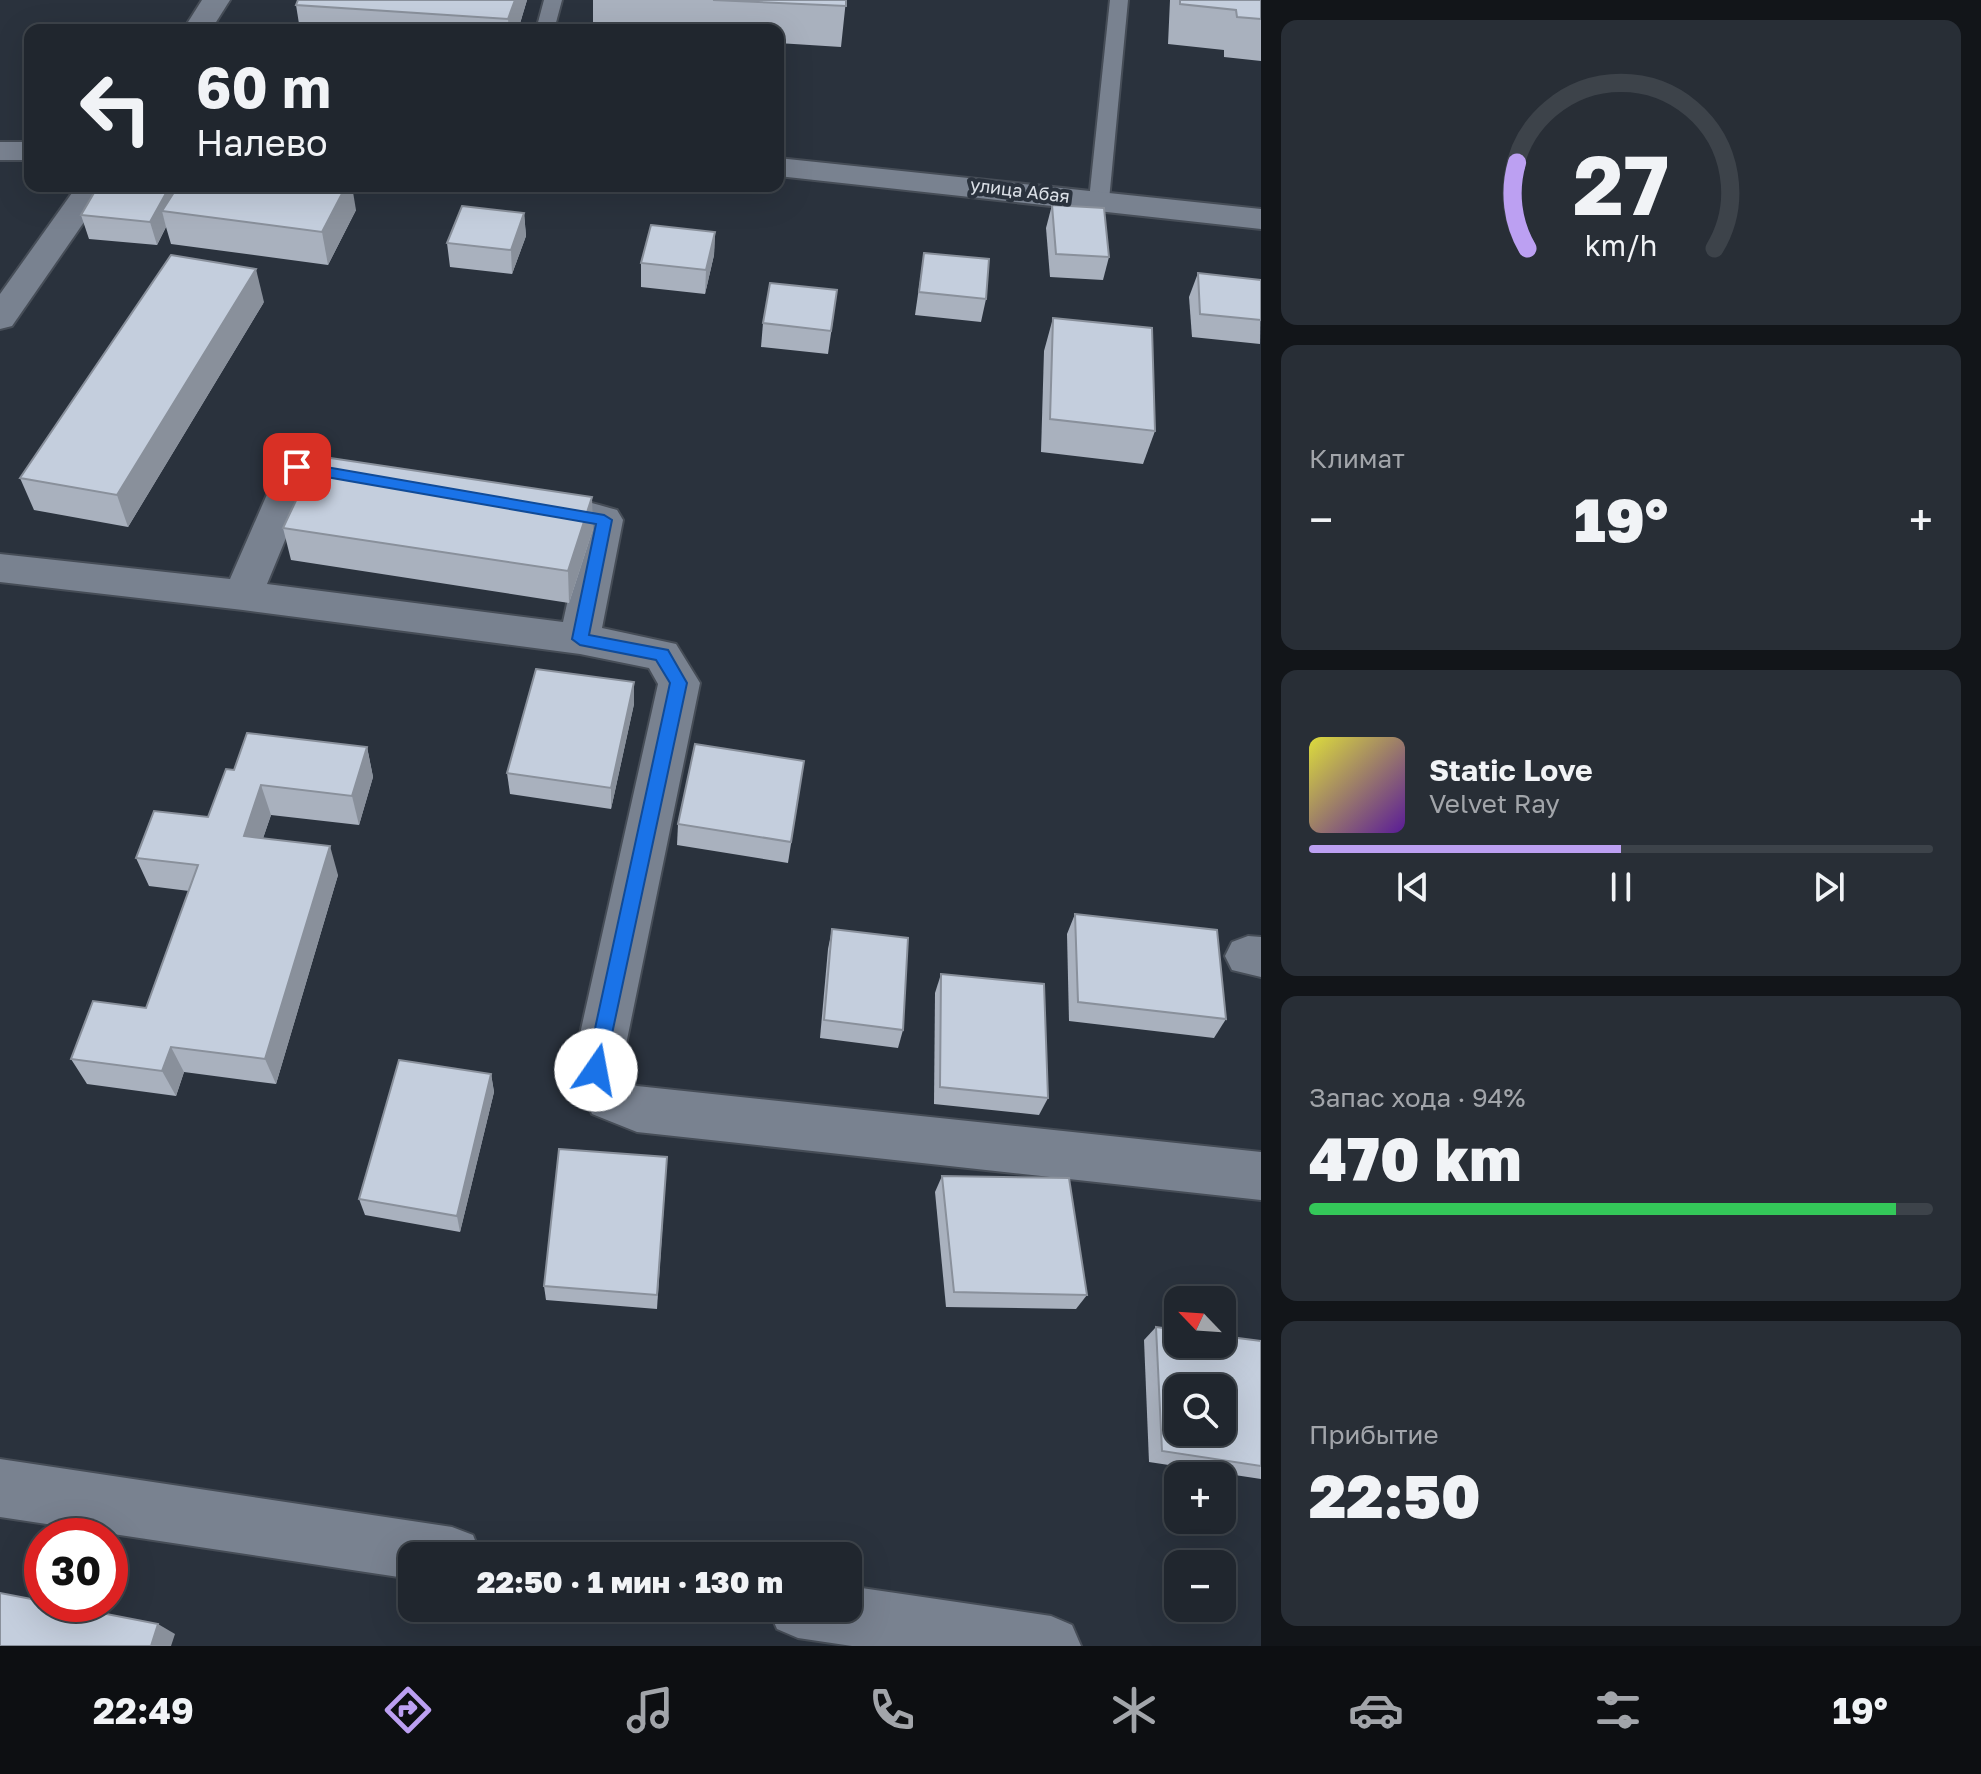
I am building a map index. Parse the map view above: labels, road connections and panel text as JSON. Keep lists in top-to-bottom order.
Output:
{
  "streets": {
    "street": ["улица Абая"]
  },
  "north": "top left",
  "page": {
    "turn": ["60 m", "Налево"],
    "tile": [
      "Климат",
      ["Запас хода · 94%", "470 km"],
      ["Прибытие", "22:50"]
    ],
    "heat": ["−", "19°", "+"],
    "song": ["Static Love", "Velvet Ray"],
    "map_buttons": ["+", "−"],
    "limit": "30",
    "trip": "22:50 · 1 мин · 130 m",
    "tabs": ["22:49", "19°"],
    "gauge": ["27", "km/h"]
  }
}
